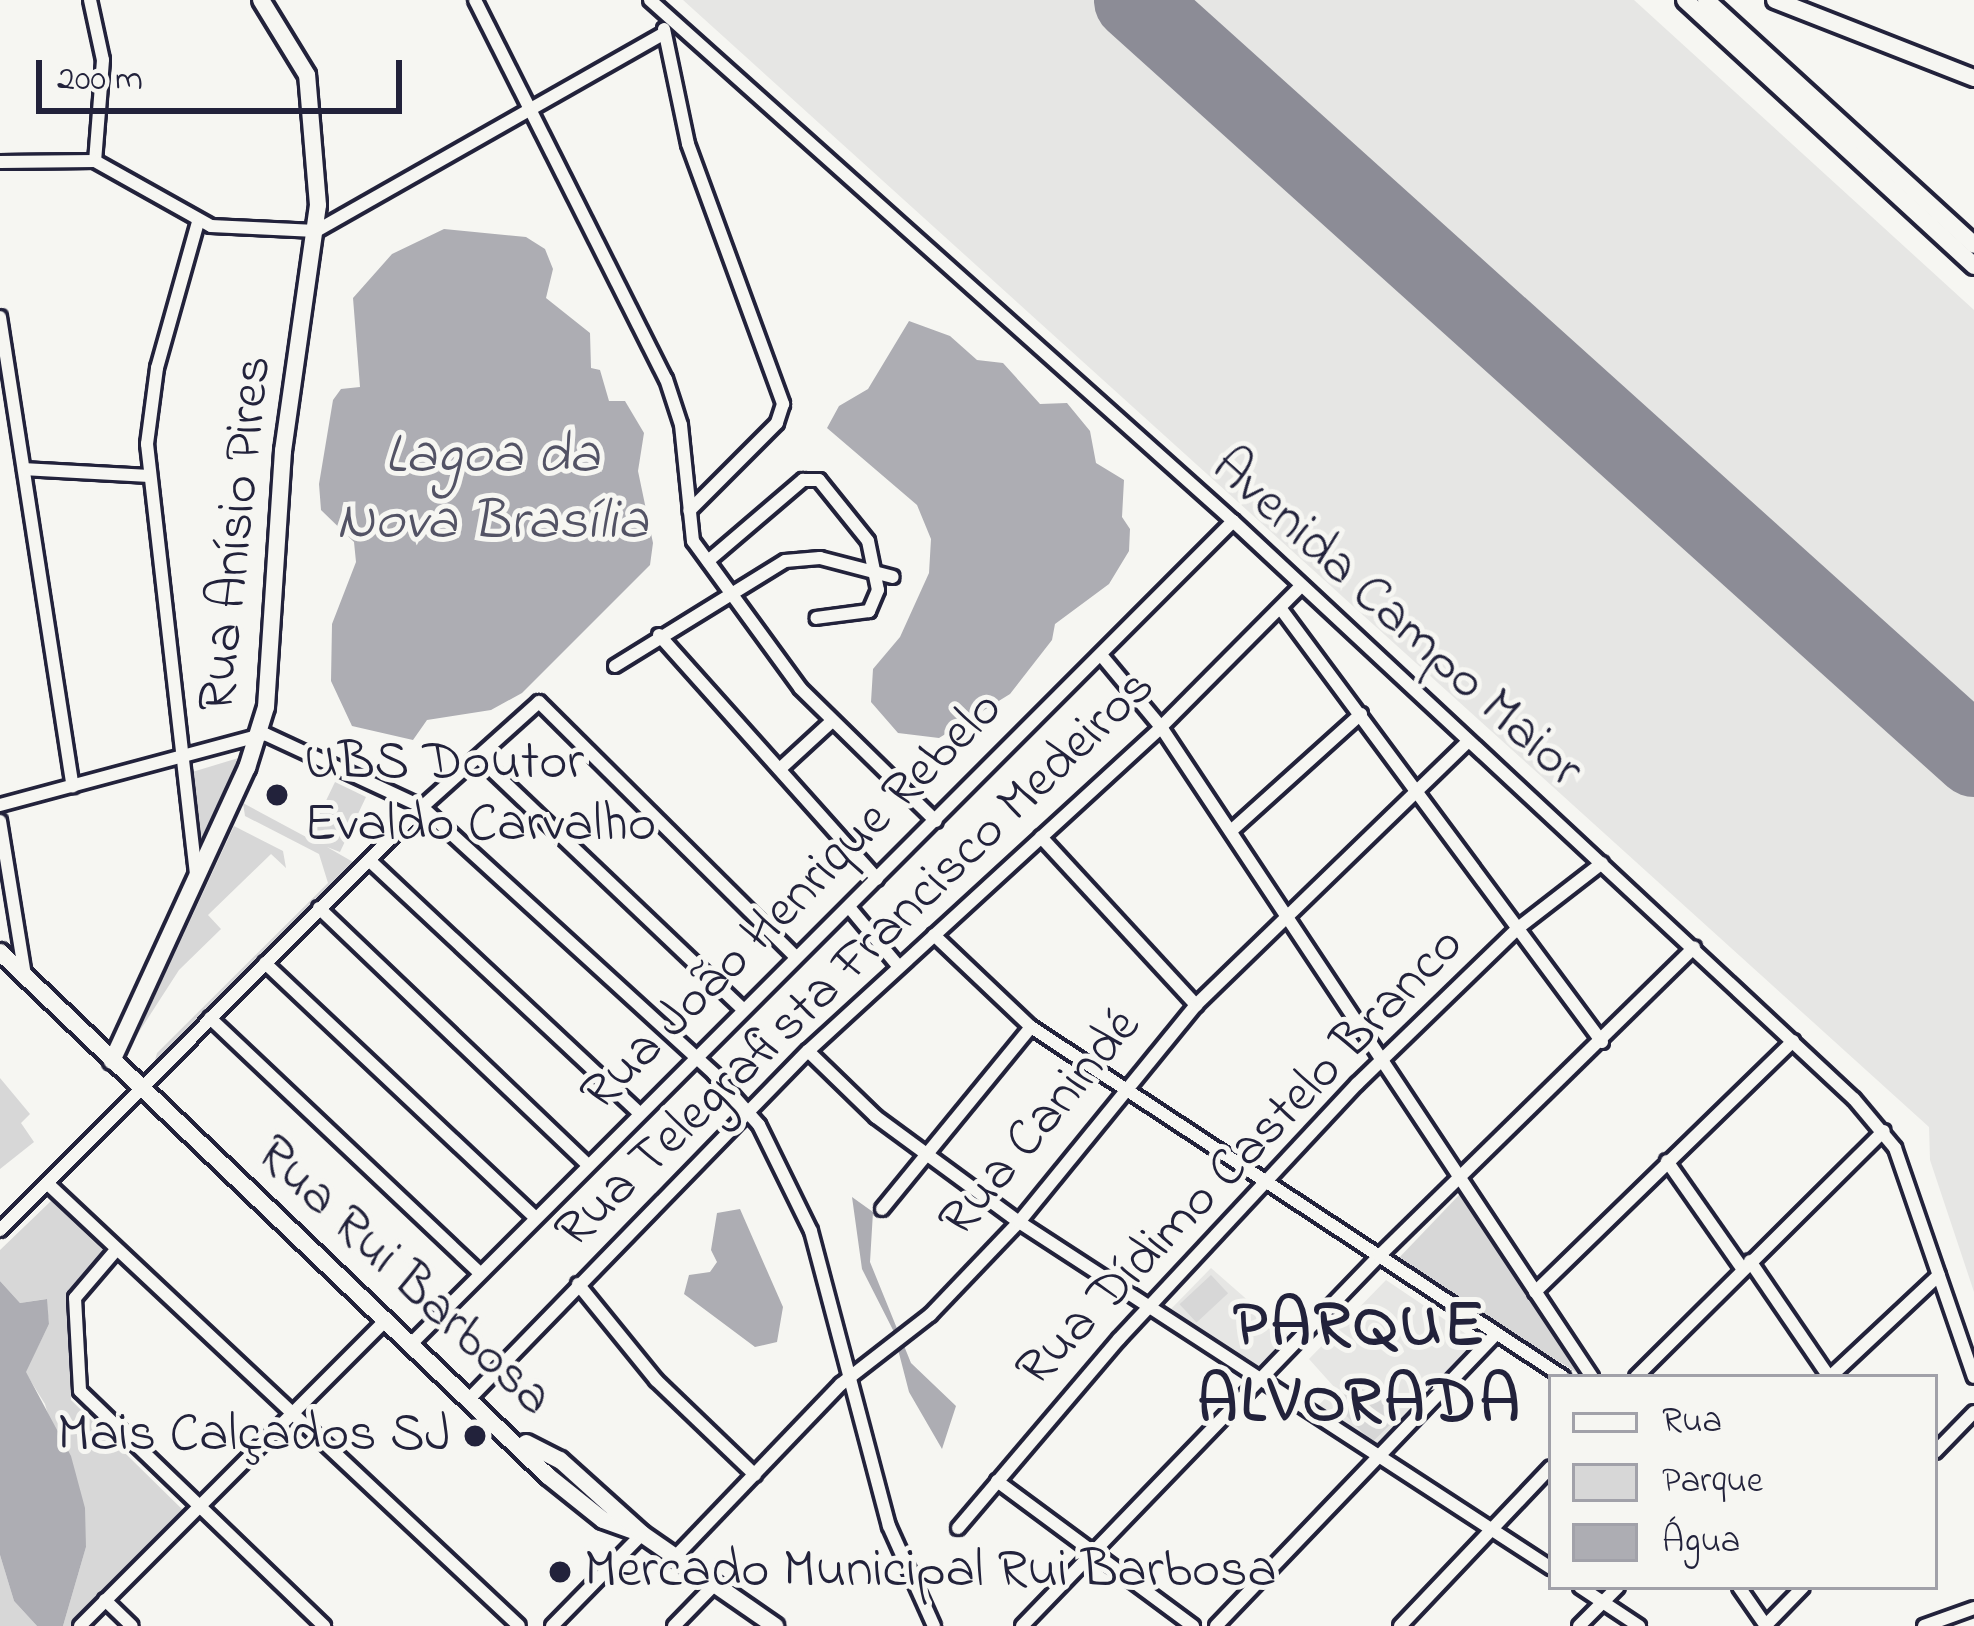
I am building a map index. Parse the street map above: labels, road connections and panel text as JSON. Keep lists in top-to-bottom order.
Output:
{
  "streets": {
    "street": [
      "Rua Anísio Pires",
      "Avenida Campo Maior",
      "Rua João Henrique Rebelo",
      "Rua Telegrafista Francisco Medeiros",
      "Rua Canindé",
      "Rua Dídimo Castelo Branco",
      "Rua Rui Barbosa"
    ]
  },
  "crossings": [
    ["Rua Anísio Pires", "Rua Rui Barbosa"],
    ["Avenida Campo Maior", "Rua João Henrique Rebelo"],
    ["Avenida Campo Maior", "Rua Telegrafista Francisco Medeiros"],
    ["Avenida Campo Maior", "Rua Canindé"],
    ["Avenida Campo Maior", "Rua Dídimo Castelo Branco"],
    ["Rua João Henrique Rebelo", "Rua Rui Barbosa"],
    ["Rua Telegrafista Francisco Medeiros", "Rua Rui Barbosa"],
    ["Rua Canindé", "Rua Rui Barbosa"]
  ],
  "districts": ["PARQUE ALVORADA"],
  "water": ["Lagoa da Nova Brasília"],
  "places": ["UBS Doutor Evaldo Carvalho", "Mais Calçados SJ", "Mercado Municipal Rui Barbosa"],
  "legend": ["Rua", "Parque", "Água"],
  "scale_bar": "200 m"
}
